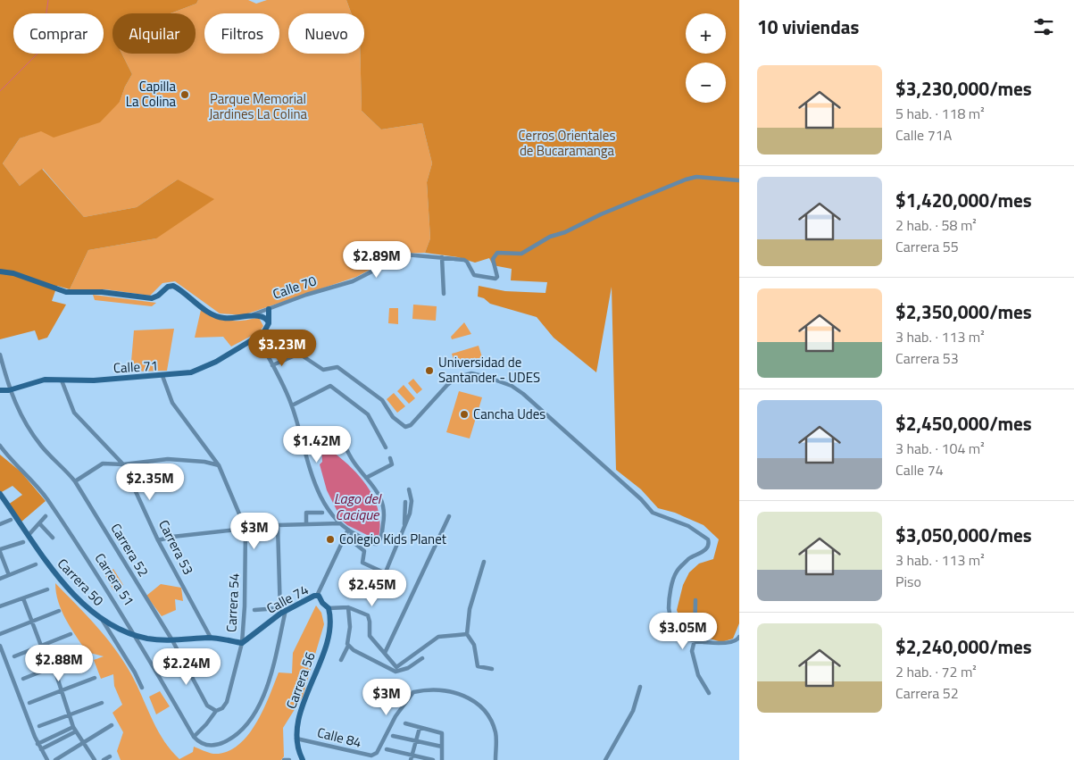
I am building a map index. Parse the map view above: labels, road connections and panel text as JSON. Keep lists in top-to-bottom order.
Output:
{
  "streets": {
    "street": [
      "Calle 70",
      "Calle 71",
      "Carrera 53",
      "Carrera 52",
      "Carrera 51",
      "Carrera 50",
      "Calle 74",
      "Carrera 54",
      "Carrera 56",
      "Calle 84"
    ]
  },
  "crossings": [
    ["Calle 71", "Carrera 53"],
    ["Calle 71", "Carrera 52"],
    ["Calle 71", "Carrera 54"],
    ["Carrera 52", "Carrera 54"],
    ["Carrera 51", "Carrera 54"],
    ["Calle 74", "Carrera 54"],
    ["Calle 74", "Carrera 56"],
    ["Carrera 56", "Calle 84"]
  ],
  "water": ["Lago del Cacique"],
  "parks": ["Parque Memorial Jardines La Colina", "Cerros Orientales de Bucaramanga"],
  "places": [
    "Capilla La Colina",
    "Universidad de Santander - UDES",
    "Cancha Udes",
    "Colegio Kids Planet"
  ],
  "page": {
    "heading": "10 viviendas",
    "map_buttons": ["+", "−"],
    "chip": [
      "Comprar",
      "Alquilar",
      "Filtros",
      "Nuevo"
    ],
    "list": [
      {
        "name": "$3,230,000/mes",
        "note": "5 hab. · 118 m² · Calle 71A"
      },
      {
        "name": "$1,420,000/mes",
        "note": "2 hab. · 58 m² · Carrera 55"
      },
      {
        "name": "$2,350,000/mes",
        "note": "3 hab. · 113 m² · Carrera 53"
      },
      {
        "name": "$2,450,000/mes",
        "note": "3 hab. · 104 m² · Calle 74"
      },
      {
        "name": "$3,050,000/mes",
        "note": "3 hab. · 113 m² · Piso"
      },
      {
        "name": "$2,240,000/mes",
        "note": "2 hab. · 72 m² · Carrera 52"
      }
    ],
    "price": [
      "$2.89M",
      "$3.23M",
      "$1.42M",
      "$2.35M",
      "$3M",
      "$2.45M",
      "$3.05M",
      "$2.88M",
      "$2.24M",
      "$3M"
    ]
  }
}
